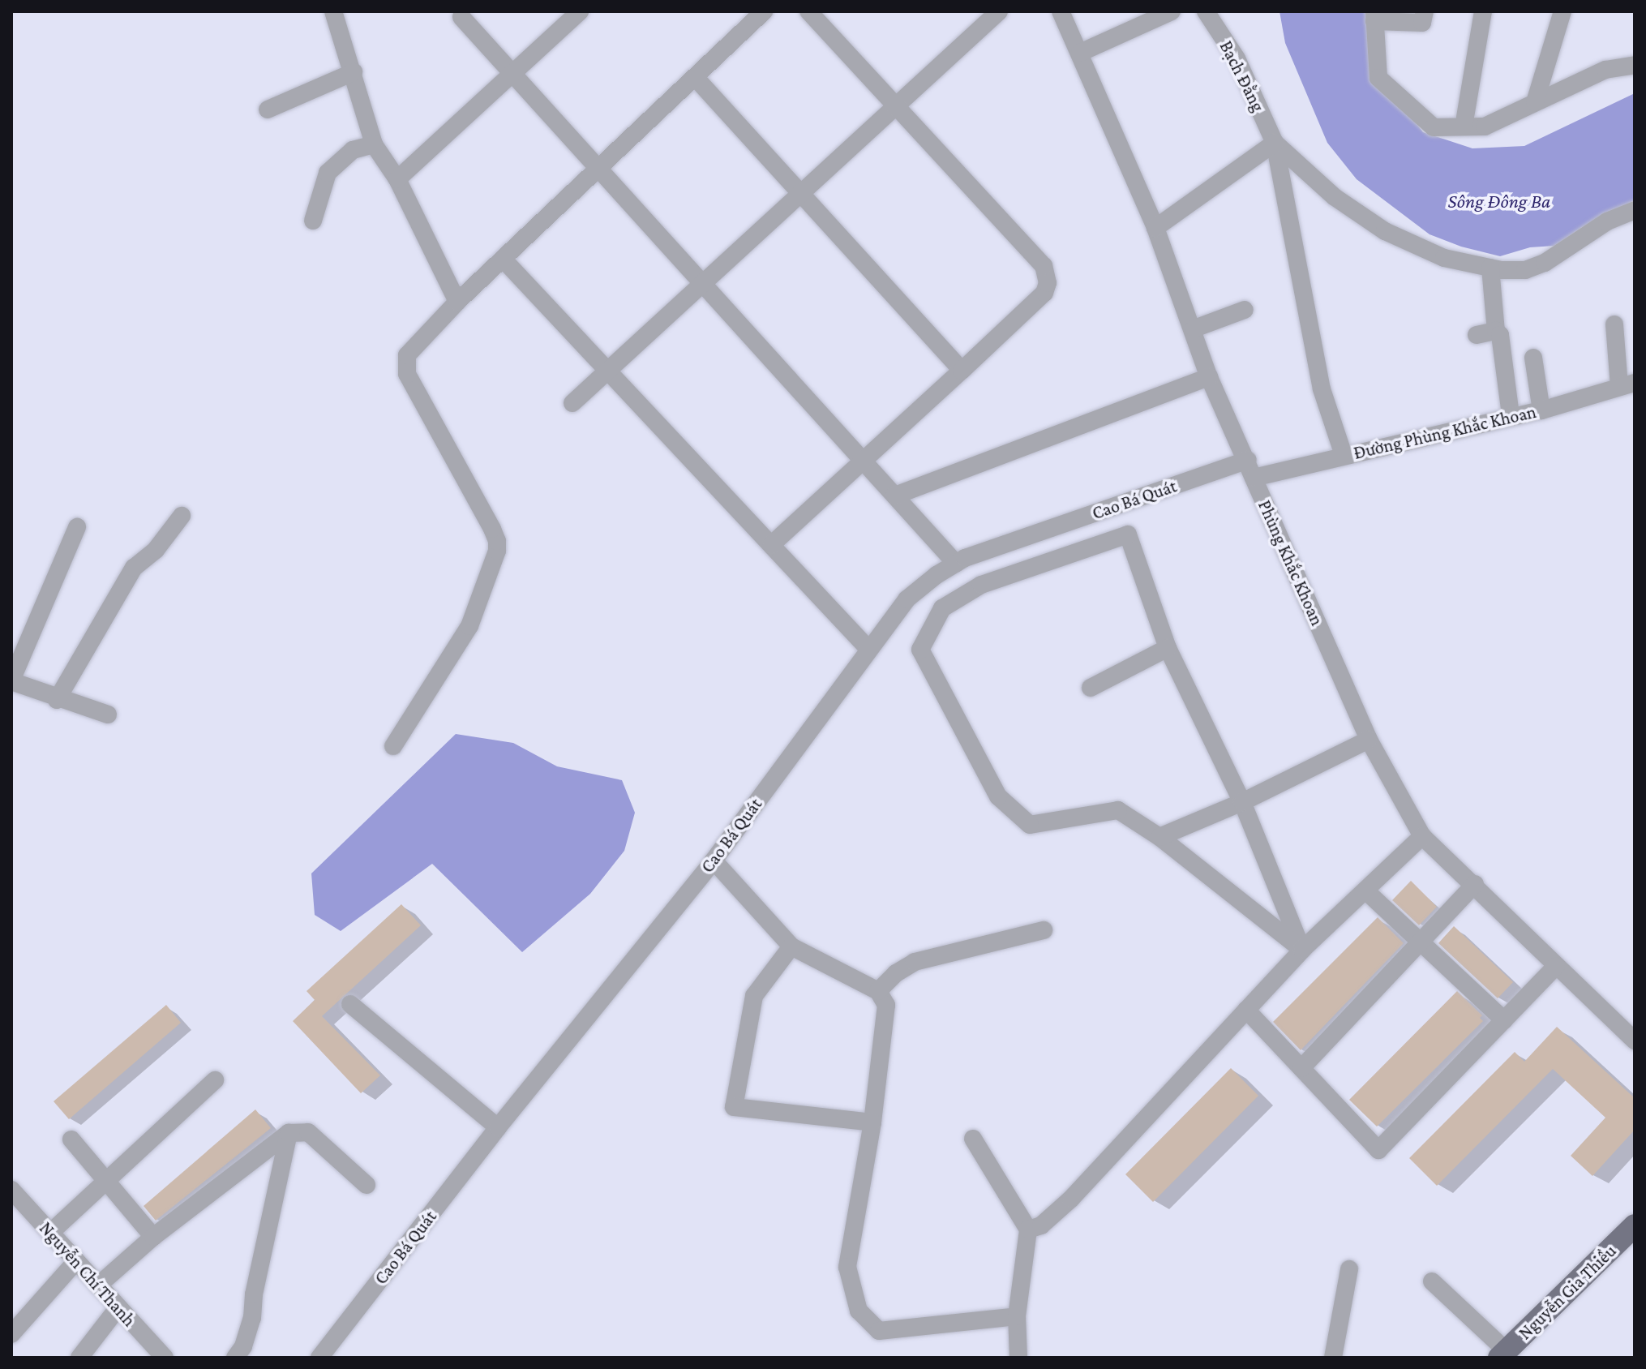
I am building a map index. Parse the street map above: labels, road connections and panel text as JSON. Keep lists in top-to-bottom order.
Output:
{
  "streets": {
    "main road": ["Nguyễn Gia Thiều"],
    "street": [
      "Bạch Đằng",
      "Đường Phùng Khắc Khoan",
      "Cao Bá Quát",
      "Phùng Khắc Khoan",
      "Nguyễn Chí Thanh"
    ]
  },
  "crossings": [
    ["Đường Phùng Khắc Khoan", "Phùng Khắc Khoan"],
    ["Cao Bá Quát", "Phùng Khắc Khoan"]
  ],
  "water": ["Sông Đông Ba"]
}
